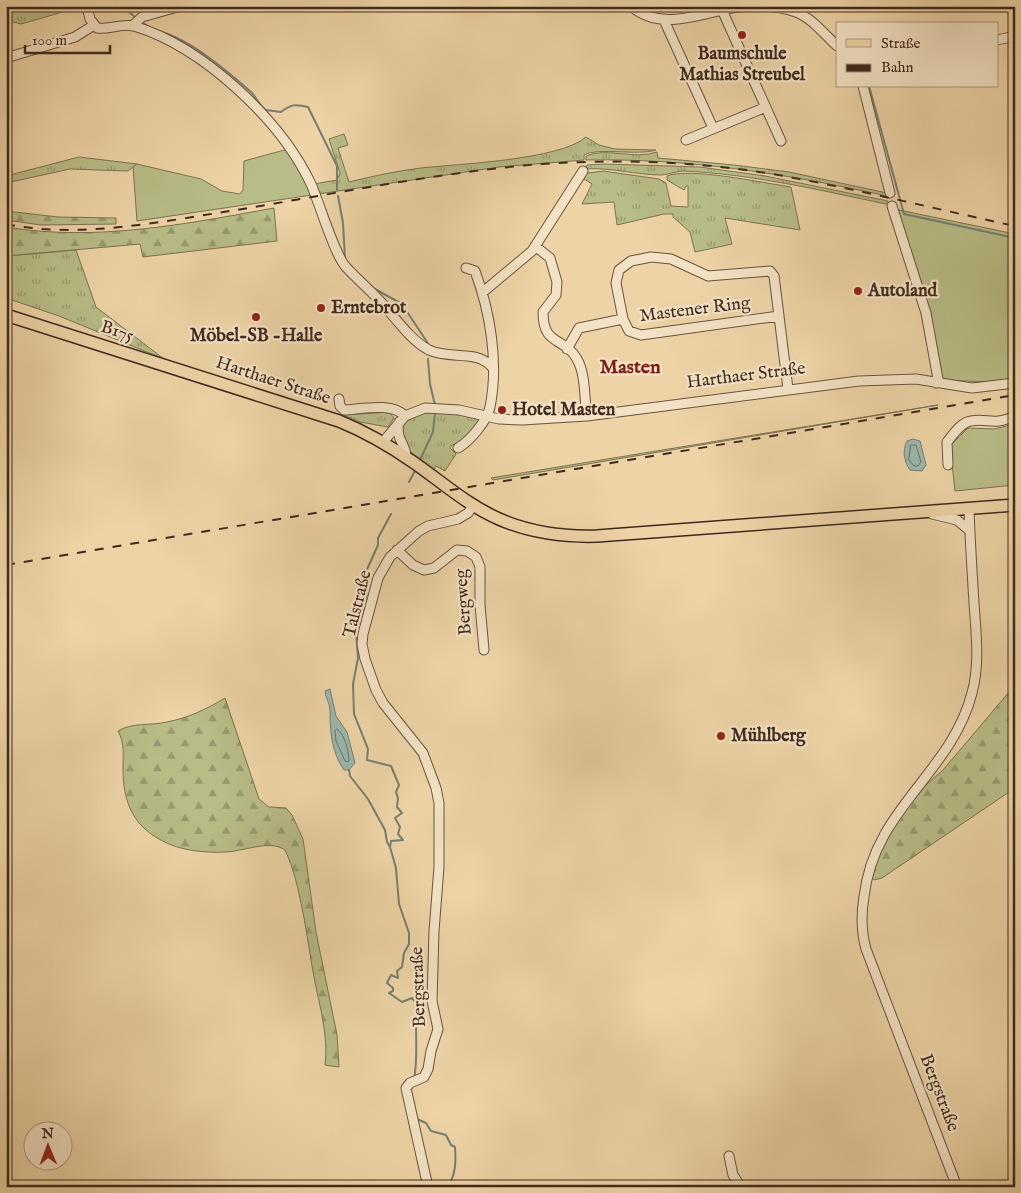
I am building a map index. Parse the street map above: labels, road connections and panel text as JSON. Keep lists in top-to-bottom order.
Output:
{
  "streets": {
    "main road": ["B175", "Harthaer Straße"],
    "street": [
      "Mastener Ring",
      "Bergweg",
      "Talstraße",
      "Bergstraße"
    ]
  },
  "crossings": [
    ["Mastener Ring", "Harthaer Straße"],
    ["B175", "Harthaer Straße"],
    ["Harthaer Straße", "Talstraße"],
    ["Harthaer Straße", "Bergstraße"],
    ["Bergweg", "Talstraße"],
    ["Talstraße", "Bergstraße"]
  ],
  "districts": ["Masten"],
  "places": [
    "Baumschule Mathias Streubel",
    "Autoland",
    "Erntebrot",
    "Möbel-SB -Halle",
    "Hotel Masten",
    "Mühlberg"
  ],
  "legend": ["Straße", "Bahn"],
  "scale_bar": "100 m",
  "north": "top"
}
